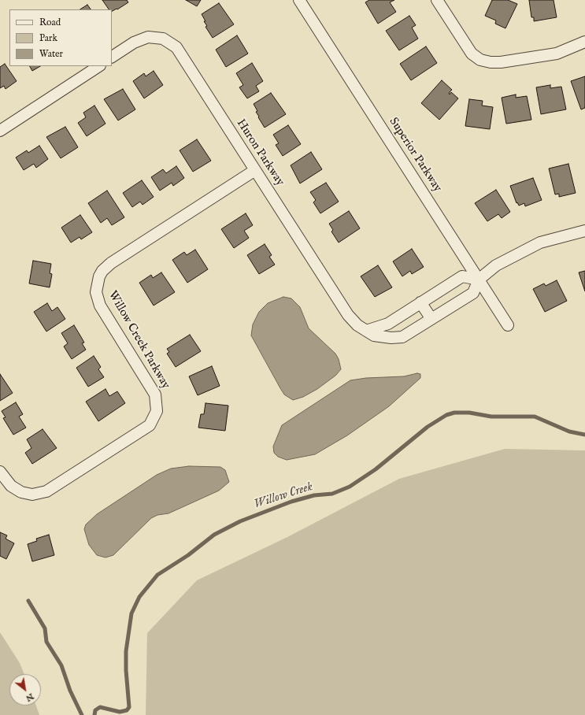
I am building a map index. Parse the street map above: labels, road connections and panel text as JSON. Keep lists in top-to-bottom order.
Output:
{
  "streets": {
    "street": ["Huron Parkway", "Superior Parkway", "Willow Creek Parkway"]
  },
  "crossings": [
    ["Huron Parkway", "Superior Parkway"],
    ["Huron Parkway", "Willow Creek Parkway"]
  ],
  "water": ["Willow Creek"],
  "legend": ["Road", "Park", "Water"],
  "north": "bottom right"
}
